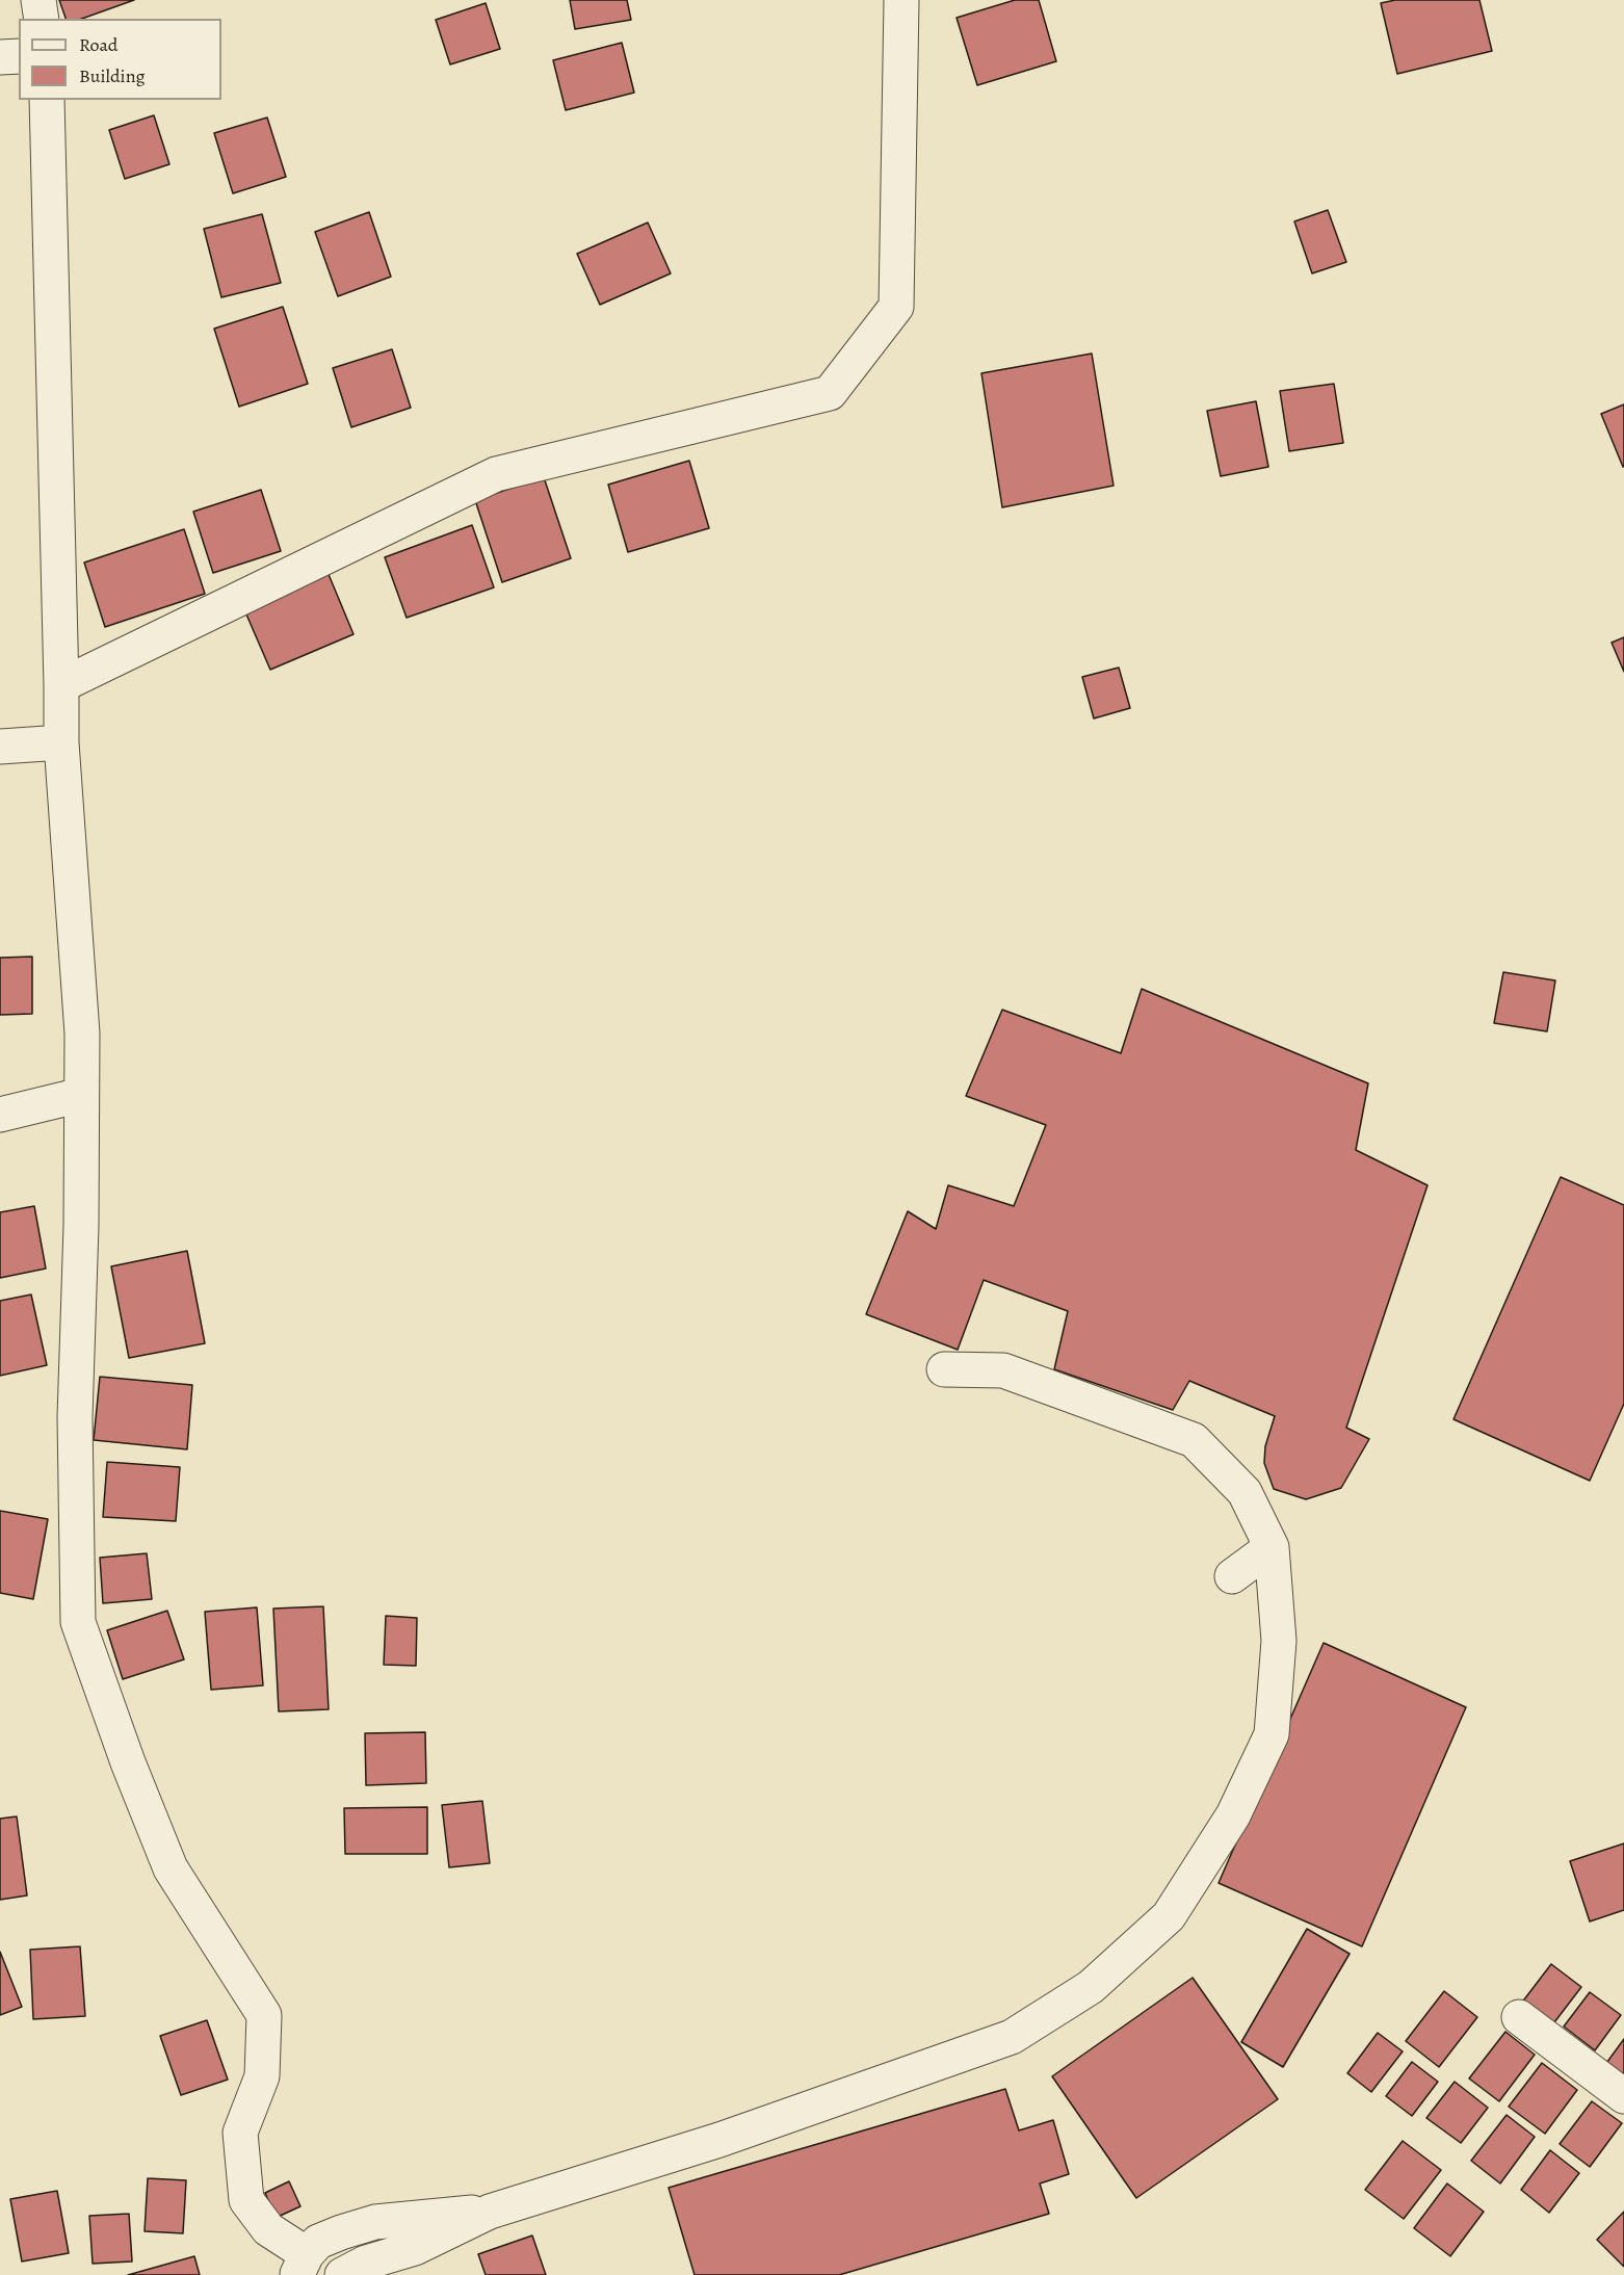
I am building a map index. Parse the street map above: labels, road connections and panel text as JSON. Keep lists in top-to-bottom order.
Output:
{
  "legend": ["Road", "Building"]
}
